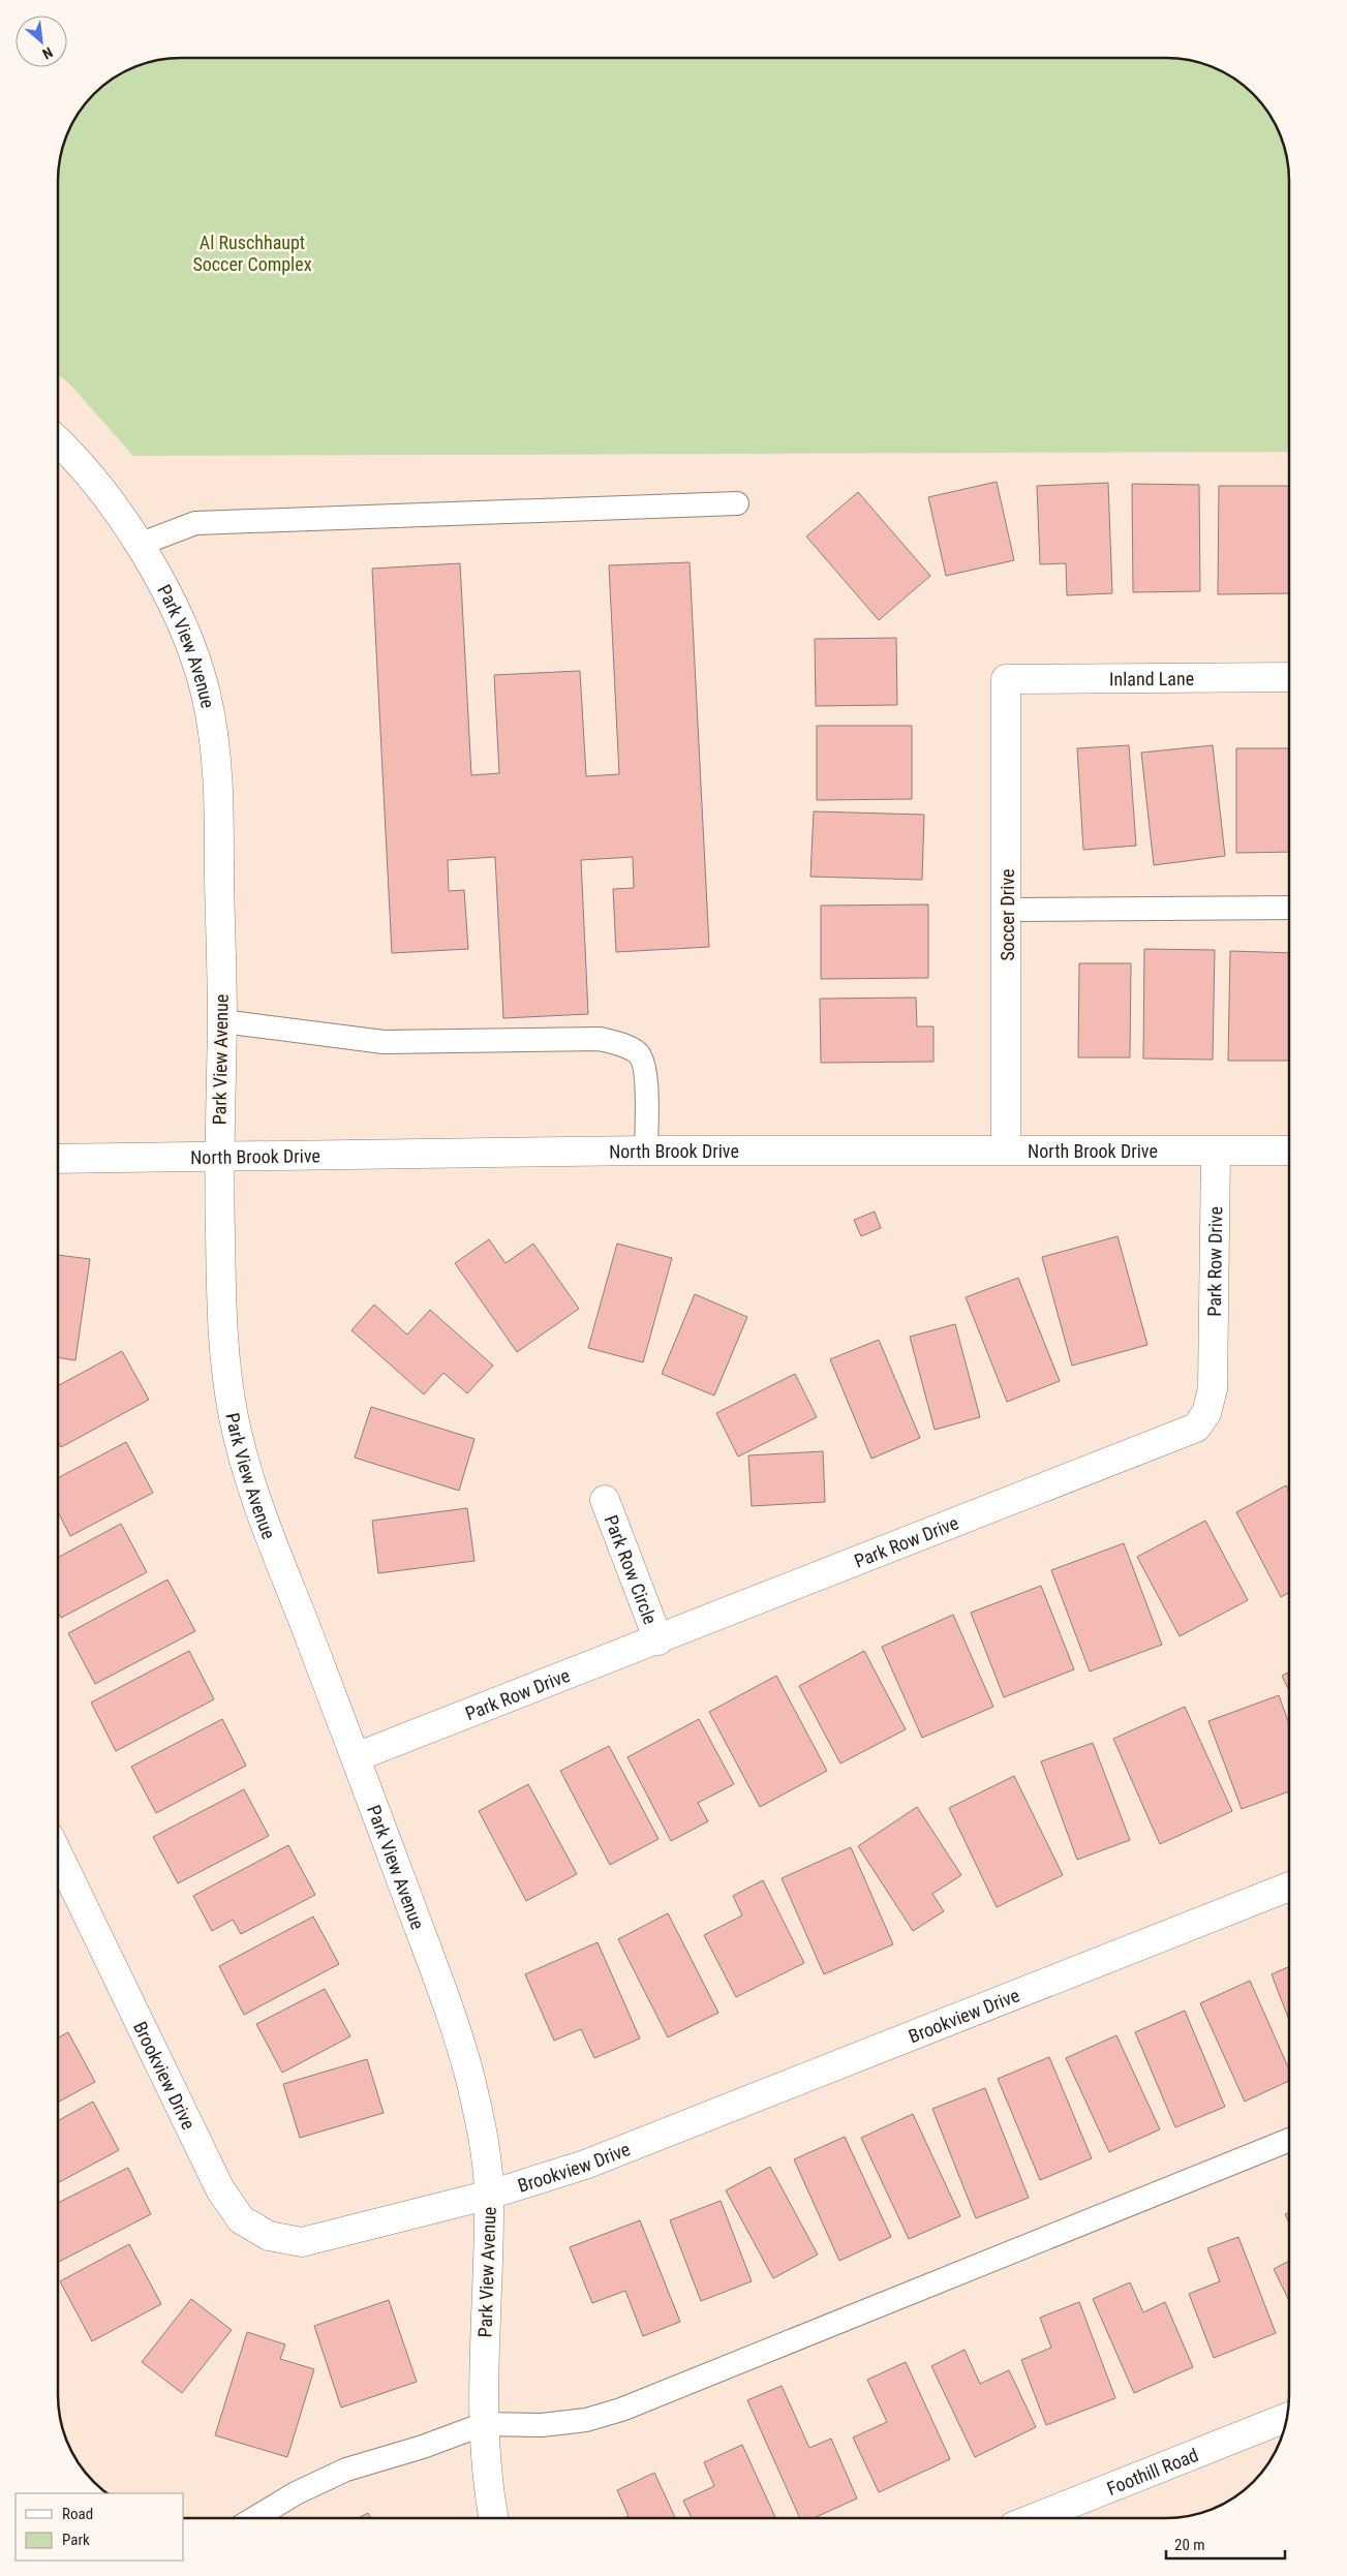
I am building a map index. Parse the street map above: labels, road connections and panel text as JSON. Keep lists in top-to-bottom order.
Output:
{
  "streets": {
    "street": [
      "Park View Avenue",
      "Inland Lane",
      "Soccer Drive",
      "North Brook Drive",
      "Park Row Drive",
      "Park Row Circle",
      "Brookview Drive",
      "Foothill Road"
    ]
  },
  "crossings": [
    ["Park View Avenue", "North Brook Drive"],
    ["Park View Avenue", "Park Row Drive"],
    ["Park View Avenue", "Brookview Drive"],
    ["Inland Lane", "Soccer Drive"],
    ["Soccer Drive", "North Brook Drive"],
    ["North Brook Drive", "Park Row Drive"],
    ["Park Row Drive", "Park Row Circle"]
  ],
  "parks": ["Al Ruschhaupt Soccer Complex"],
  "legend": ["Road", "Park"],
  "scale_bar": "20 m",
  "north": "bottom right"
}
